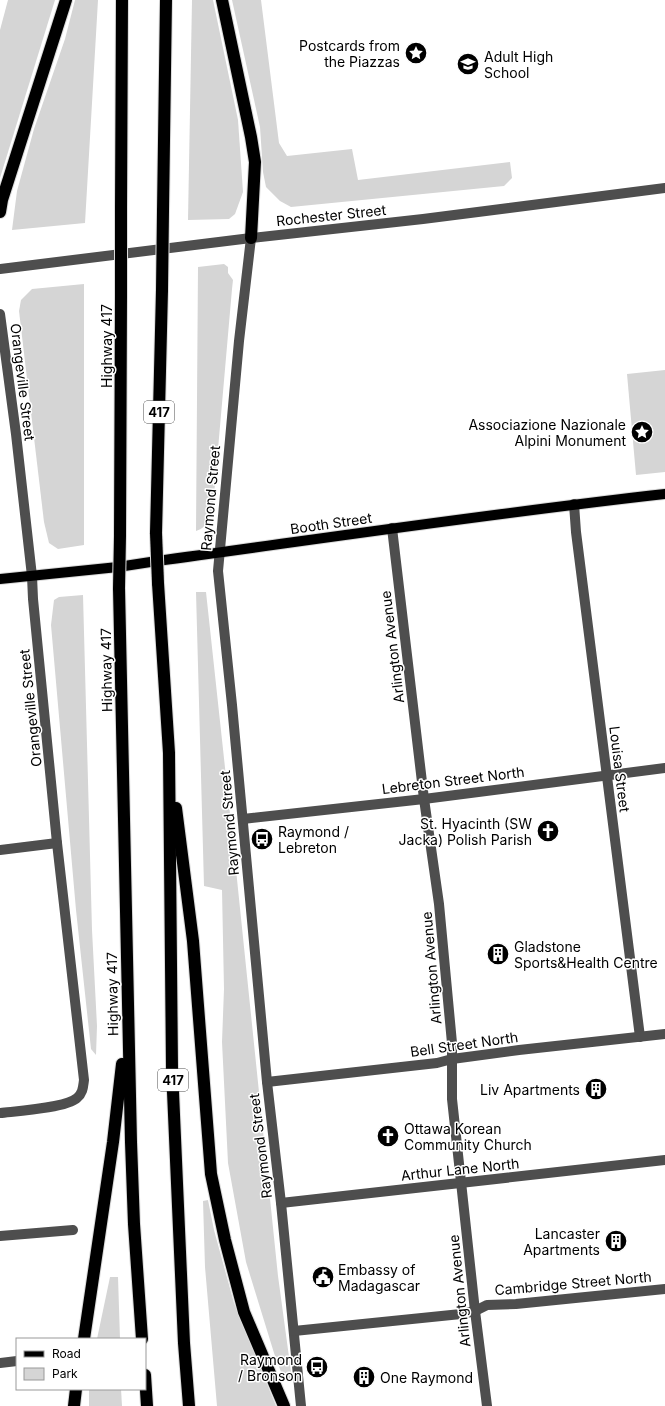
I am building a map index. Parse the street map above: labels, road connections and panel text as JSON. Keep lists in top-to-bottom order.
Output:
{
  "streets": {
    "highway": ["Highway 417", "417"],
    "main road": ["Booth Street"],
    "street": [
      "Rochester Street",
      "Orangeville Street",
      "Raymond Street",
      "Arlington Avenue",
      "Louisa Street",
      "Lebreton Street North",
      "Bell Street North",
      "Arthur Lane North",
      "Cambridge Street North"
    ]
  },
  "crossings": [
    ["Rochester Street", "Raymond Street"],
    ["Orangeville Street", "Booth Street"],
    ["Raymond Street", "Booth Street"],
    ["Raymond Street", "Lebreton Street North"],
    ["Raymond Street", "Bell Street North"],
    ["Raymond Street", "Arthur Lane North"],
    ["Raymond Street", "Cambridge Street North"],
    ["Booth Street", "Arlington Avenue"],
    ["Booth Street", "Louisa Street"],
    ["Arlington Avenue", "Lebreton Street North"],
    ["Arlington Avenue", "Bell Street North"],
    ["Arlington Avenue", "Arthur Lane North"],
    ["Arlington Avenue", "Cambridge Street North"],
    ["Louisa Street", "Lebreton Street North"],
    ["Louisa Street", "Bell Street North"]
  ],
  "places": {
    "place": ["Postcards from the Piazzas", "Associazione Nazionale Alpini Monument"],
    "school or university": ["Adult High School"],
    "church": ["St. Hyacinth (SW Jacka) Polish Parish", "Ottawa Korean Community Church"],
    "bus stop": ["Raymond / Lebreton", "Raymond / Bronson"],
    "building": [
      "Gladstone Sports&Health Centre",
      "Liv Apartments",
      "Lancaster Apartments",
      "One Raymond"
    ],
    "public building": ["Embassy of Madagascar"]
  },
  "legend": ["Road", "Park"]
}
